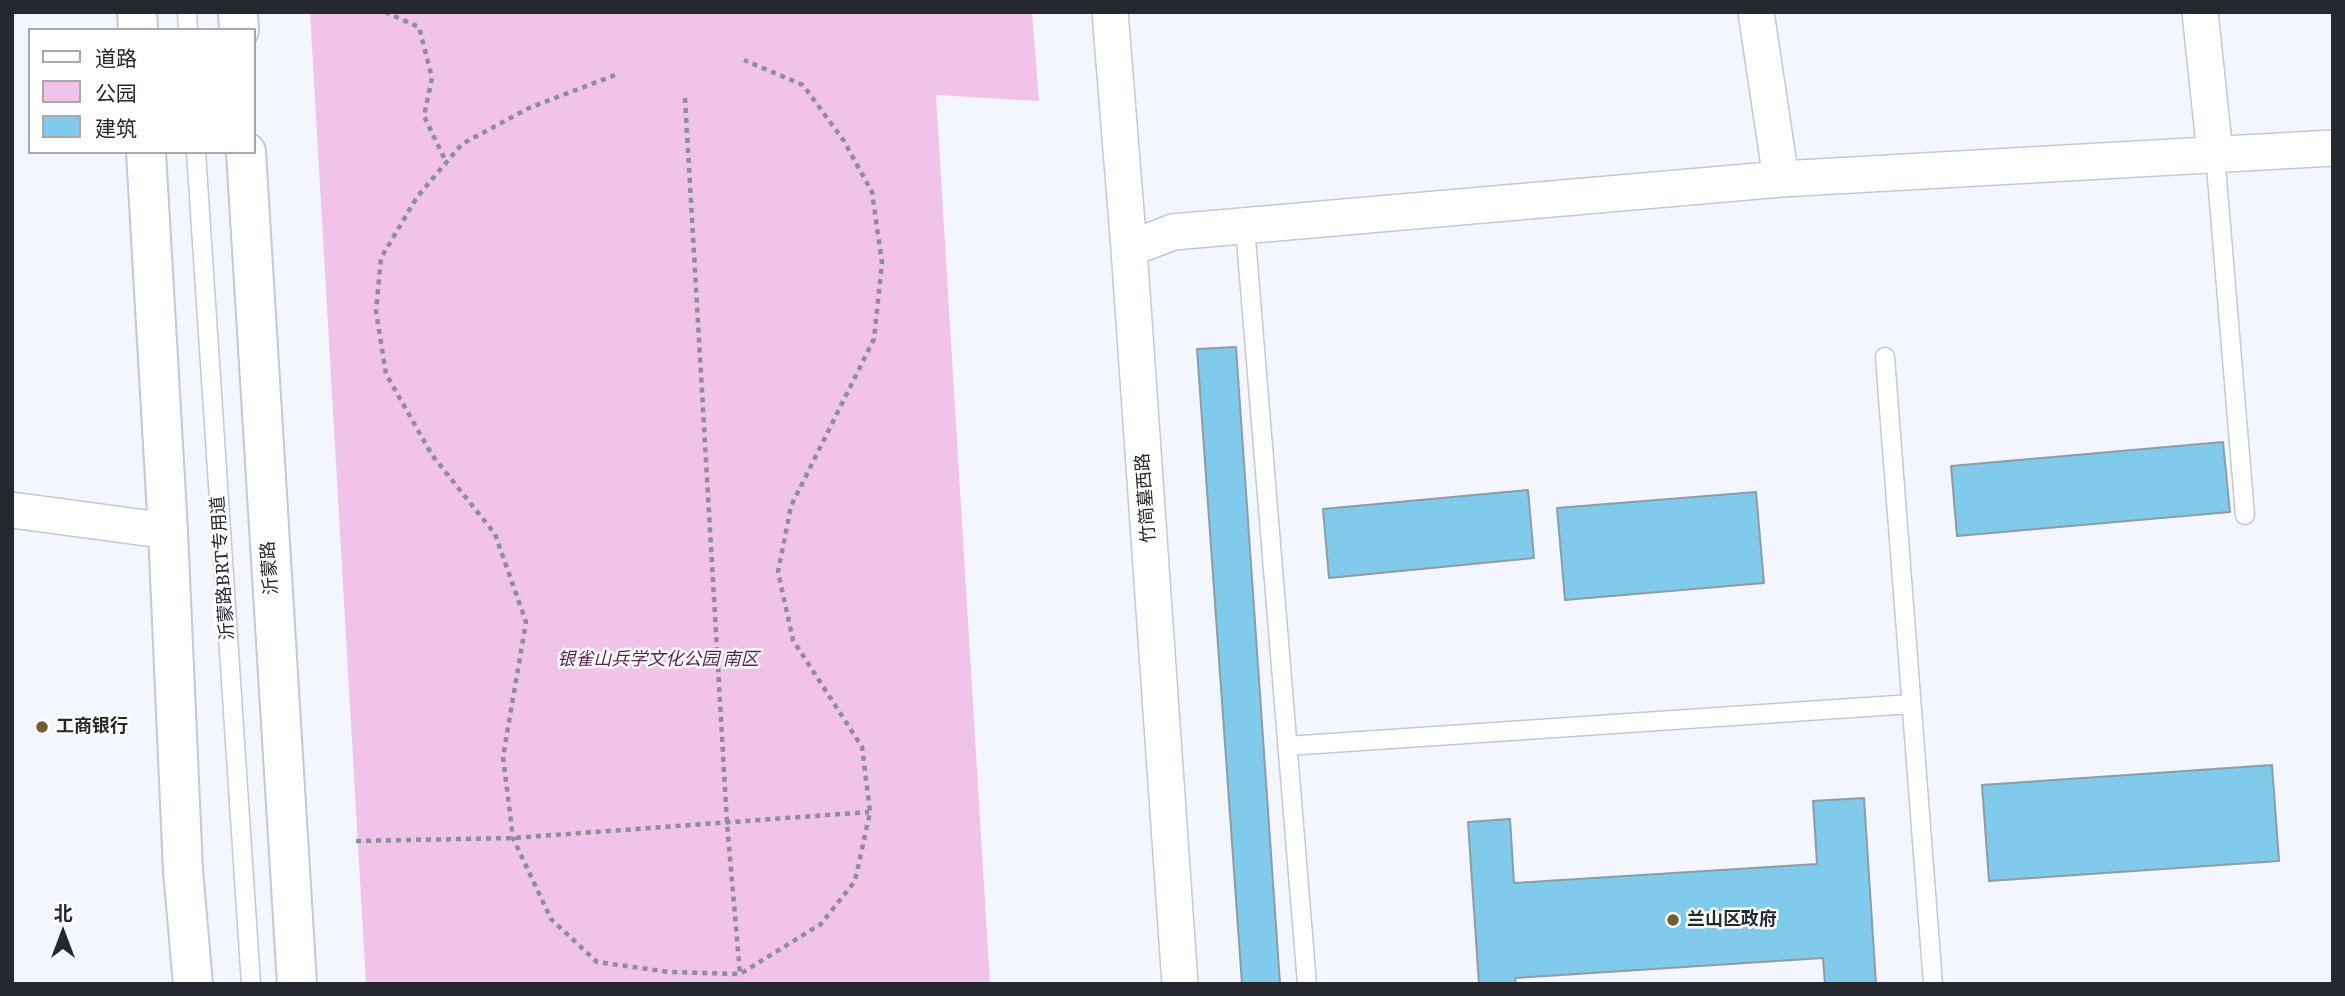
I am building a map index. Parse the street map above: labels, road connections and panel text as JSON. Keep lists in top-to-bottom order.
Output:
{
  "streets": {
    "main road": ["沂蒙路"],
    "street": ["竹简墓西路"],
    "lane": ["沂蒙路BRT专用道"]
  },
  "parks": ["银雀山兵学文化公园 南区"],
  "places": ["工商银行", "兰山区政府"],
  "legend": ["道路", "公园", "建筑"],
  "north": "top"
}
